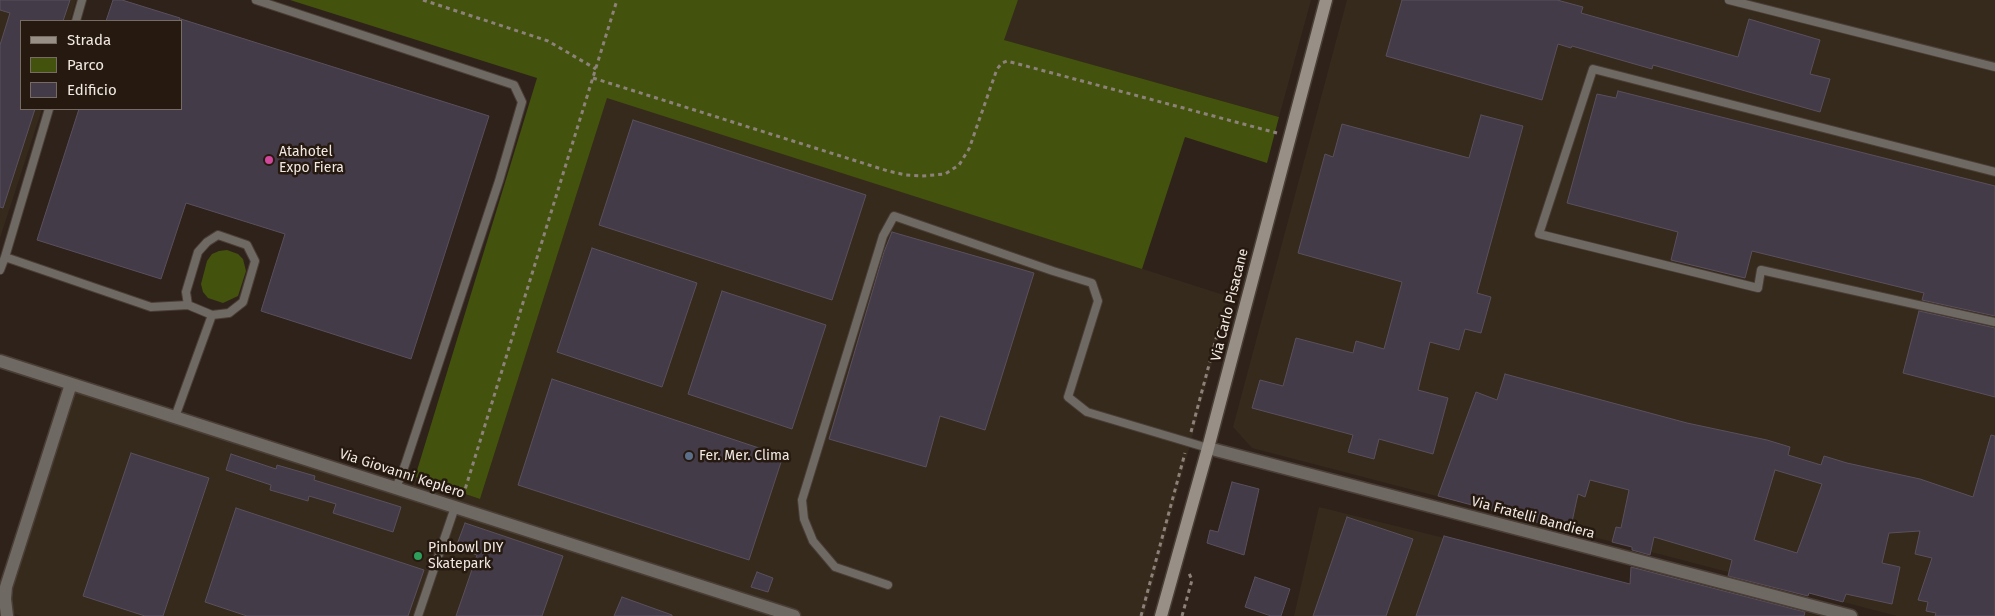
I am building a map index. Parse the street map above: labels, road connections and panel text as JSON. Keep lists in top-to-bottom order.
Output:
{
  "streets": {
    "street": ["Via Carlo Pisacane", "Via Giovanni Keplero", "Via Fratelli Bandiera"]
  },
  "crossings": [
    ["Via Carlo Pisacane", "Via Fratelli Bandiera"]
  ],
  "places": ["Atahotel Expo Fiera", "Fer. Mer. Clima", "Pinbowl DIY Skatepark"],
  "legend": ["Strada", "Parco", "Edificio"]
}
